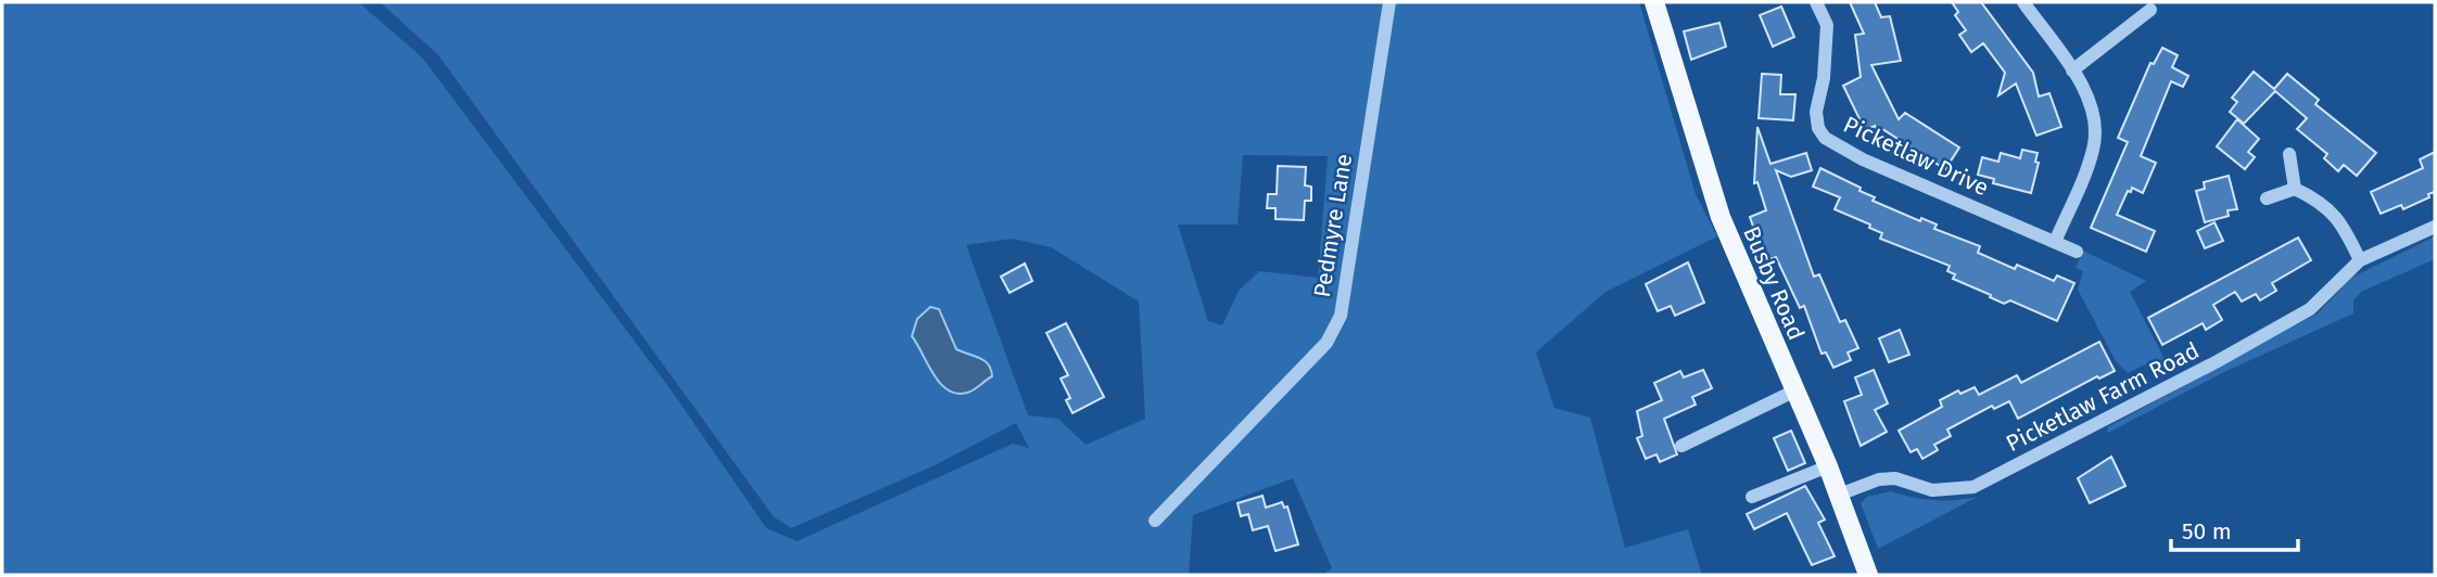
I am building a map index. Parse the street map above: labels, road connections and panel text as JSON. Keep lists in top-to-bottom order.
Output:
{
  "streets": {
    "main road": ["Busby Road"],
    "street": ["Picketlaw Drive", "Pedmyre Lane", "Picketlaw Farm Road"]
  },
  "crossings": [
    ["Busby Road", "Picketlaw Farm Road"]
  ],
  "scale_bar": "50 m"
}
